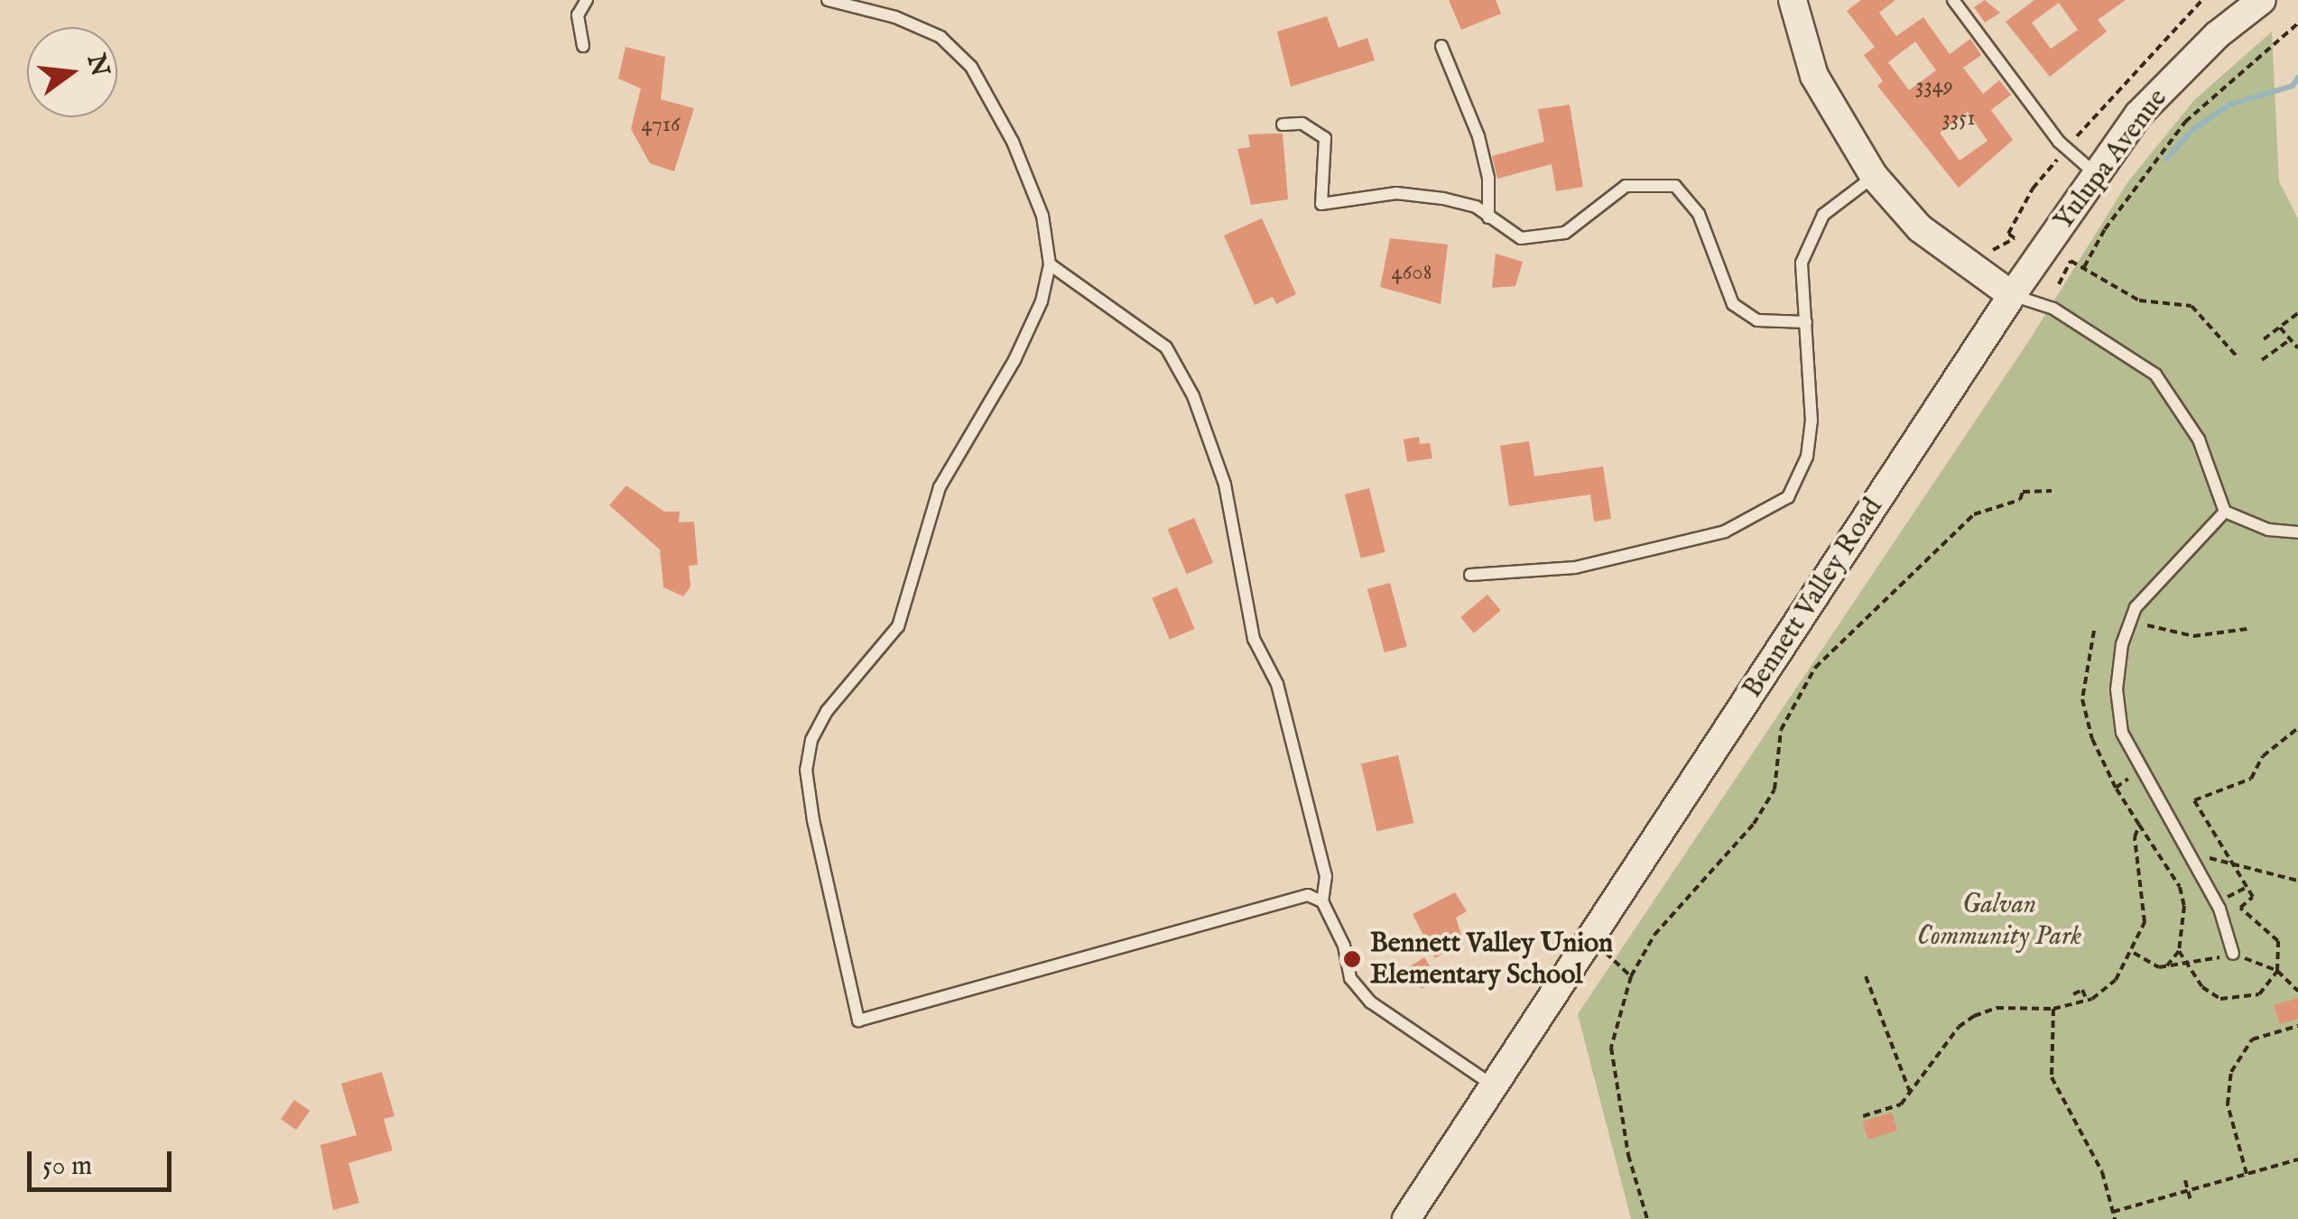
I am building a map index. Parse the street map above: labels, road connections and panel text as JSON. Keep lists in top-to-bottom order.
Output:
{
  "streets": {
    "street": ["Yulupa Avenue", "Bennett Valley Road"]
  },
  "crossings": [
    ["Yulupa Avenue", "Bennett Valley Road"]
  ],
  "parks": ["Galvan Community Park"],
  "places": ["Bennett Valley Union Elementary School"],
  "house_numbers": [
    "3349",
    "3351",
    "4716",
    "4608"
  ],
  "scale_bar": "50 m",
  "north": "right"
}
